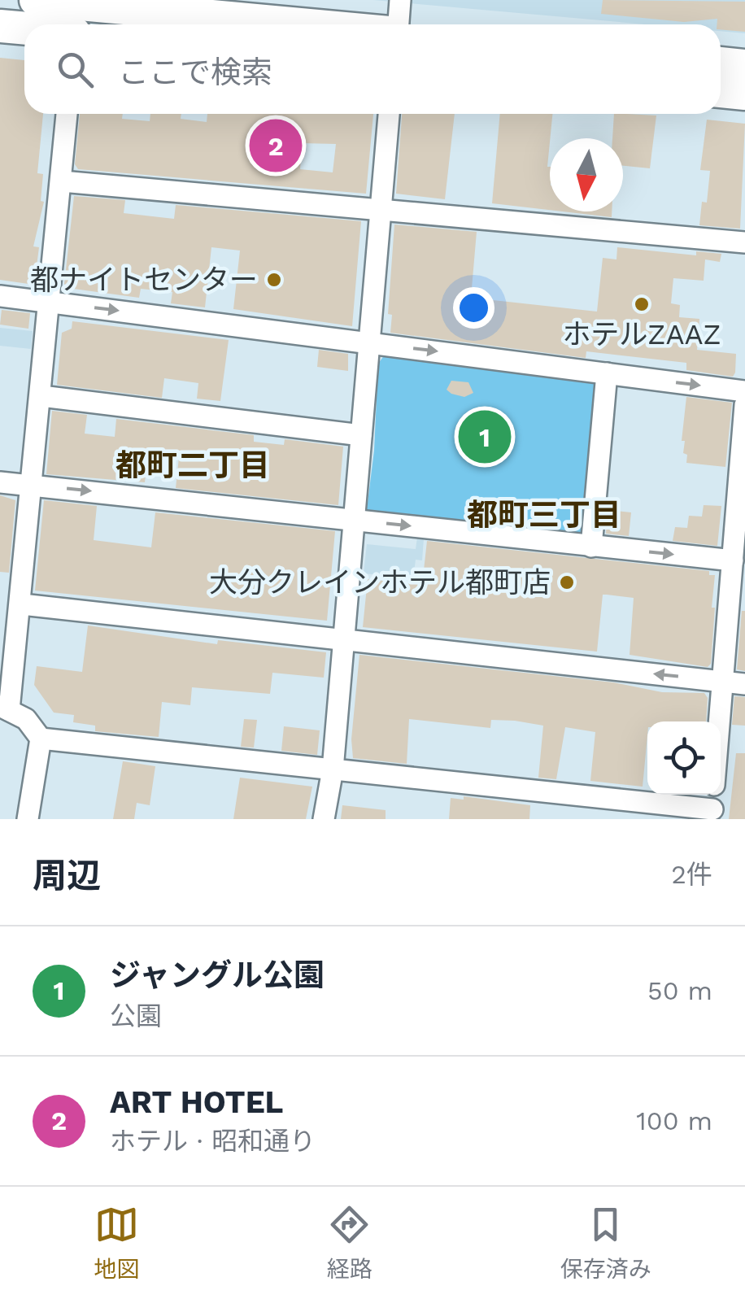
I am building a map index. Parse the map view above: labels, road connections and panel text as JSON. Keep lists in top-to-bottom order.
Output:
{
  "districts": ["都町二丁目", "都町三丁目"],
  "places": ["都ナイトセンター", "ホテルZAAZ", "大分クレインホテル都町店"],
  "north": "bottom",
  "page": {
    "search": "ここで検索",
    "pins": ["2", "1"],
    "heading": ["周辺", "2件"],
    "list": [
      {
        "mark": "1",
        "name": "ジャングル公園",
        "note": "公園",
        "value": "50 m"
      },
      {
        "mark": "2",
        "name": "ART HOTEL",
        "note": "ホテル · 昭和通り",
        "value": "100 m"
      }
    ],
    "nav": ["地図", "経路", "保存済み"]
  }
}
